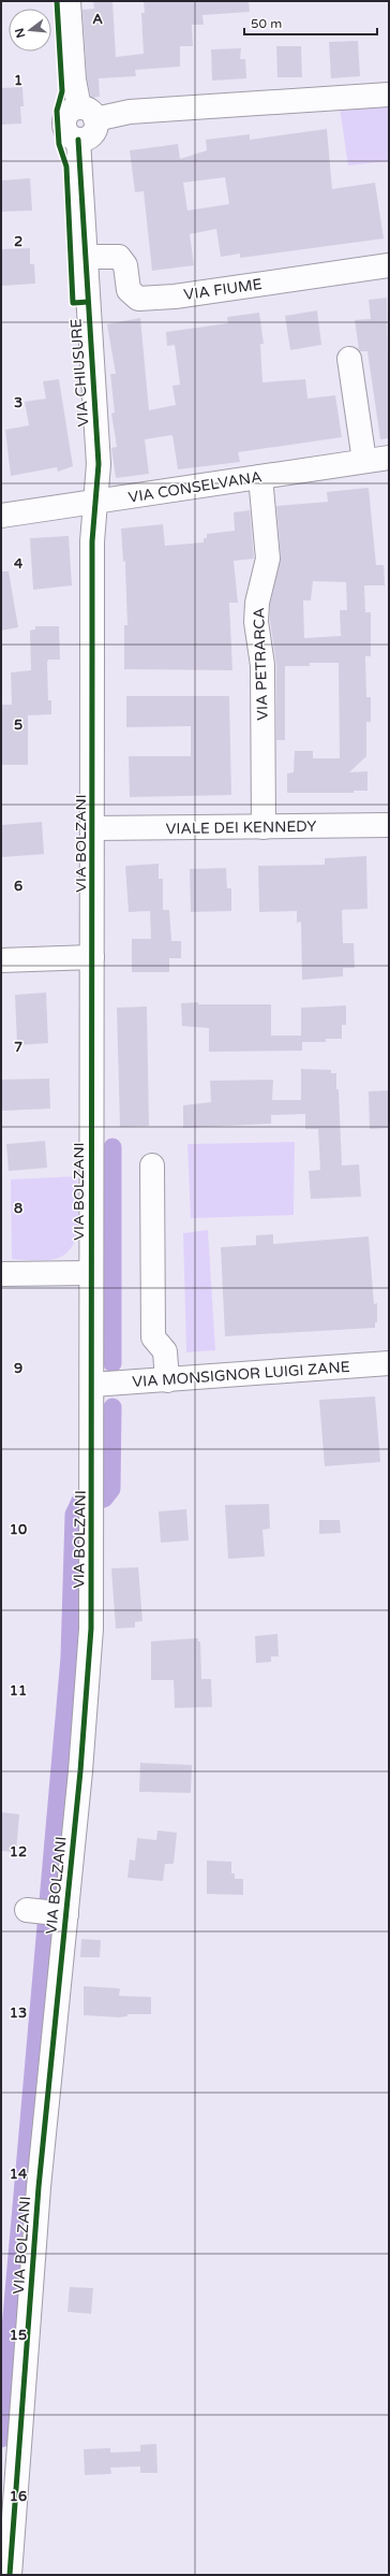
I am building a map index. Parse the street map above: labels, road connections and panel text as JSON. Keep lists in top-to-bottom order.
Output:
{
  "streets": {
    "street": [
      "VIA FIUME",
      "VIA CHIUSURE",
      "VIA CONSELVANA",
      "VIA PETRARCA",
      "VIALE DEI KENNEDY",
      "VIA BOLZANI",
      "VIA MONSIGNOR LUIGI ZANE"
    ]
  },
  "crossings": [
    ["VIA FIUME", "VIA CHIUSURE"],
    ["VIA CHIUSURE", "VIA CONSELVANA"],
    ["VIA CHIUSURE", "VIA BOLZANI"],
    ["VIA CONSELVANA", "VIA PETRARCA"],
    ["VIA CONSELVANA", "VIA BOLZANI"],
    ["VIA PETRARCA", "VIALE DEI KENNEDY"],
    ["VIALE DEI KENNEDY", "VIA BOLZANI"],
    ["VIA BOLZANI", "VIA MONSIGNOR LUIGI ZANE"]
  ],
  "scale_bar": "50 m",
  "north": "left",
  "grid": {
    "columns": ["A"],
    "rows": [
      "1",
      "2",
      "3",
      "4",
      "5",
      "6",
      "7",
      "8",
      "9",
      "10",
      "11",
      "12",
      "13",
      "14",
      "15",
      "16"
    ]
  }
}
